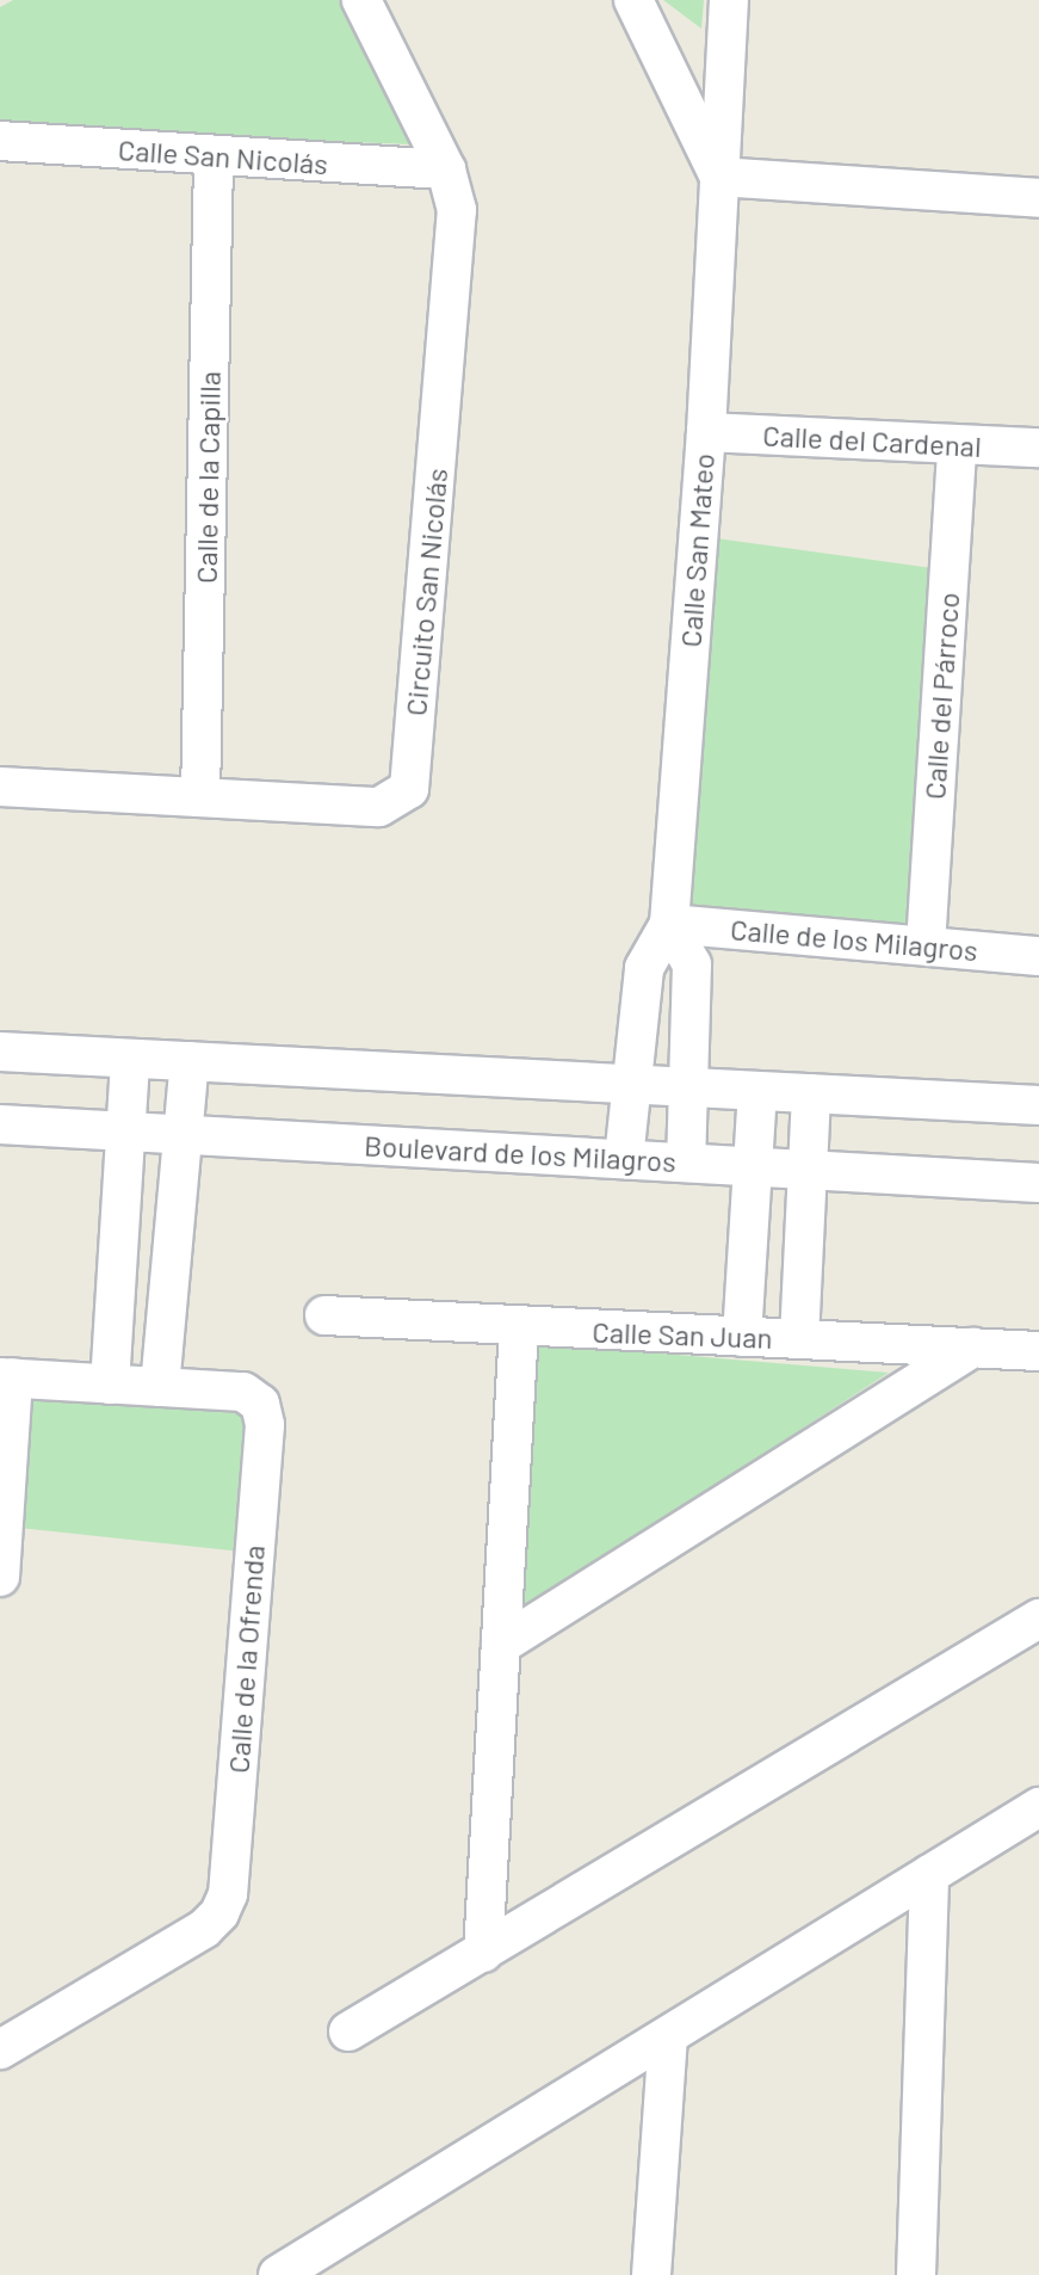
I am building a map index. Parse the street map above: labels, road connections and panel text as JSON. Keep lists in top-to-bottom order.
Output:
{
  "streets": {
    "street": [
      "Calle San Nicolás",
      "Calle del Cardenal",
      "Calle de la Capilla",
      "Calle San Mateo",
      "Circuito San Nicolás",
      "Calle del Párroco",
      "Calle de los Milagros",
      "Boulevard de los Milagros",
      "Calle San Juan",
      "Calle de la Ofrenda"
    ]
  },
  "crossings": [
    ["Calle San Nicolás", "Calle de la Capilla"],
    ["Calle San Nicolás", "Circuito San Nicolás"],
    ["Calle del Cardenal", "Calle San Mateo"],
    ["Calle del Cardenal", "Calle del Párroco"],
    ["Calle de la Capilla", "Circuito San Nicolás"],
    ["Calle San Mateo", "Calle de los Milagros"],
    ["Calle San Mateo", "Boulevard de los Milagros"],
    ["Calle del Párroco", "Calle de los Milagros"]
  ]
}
